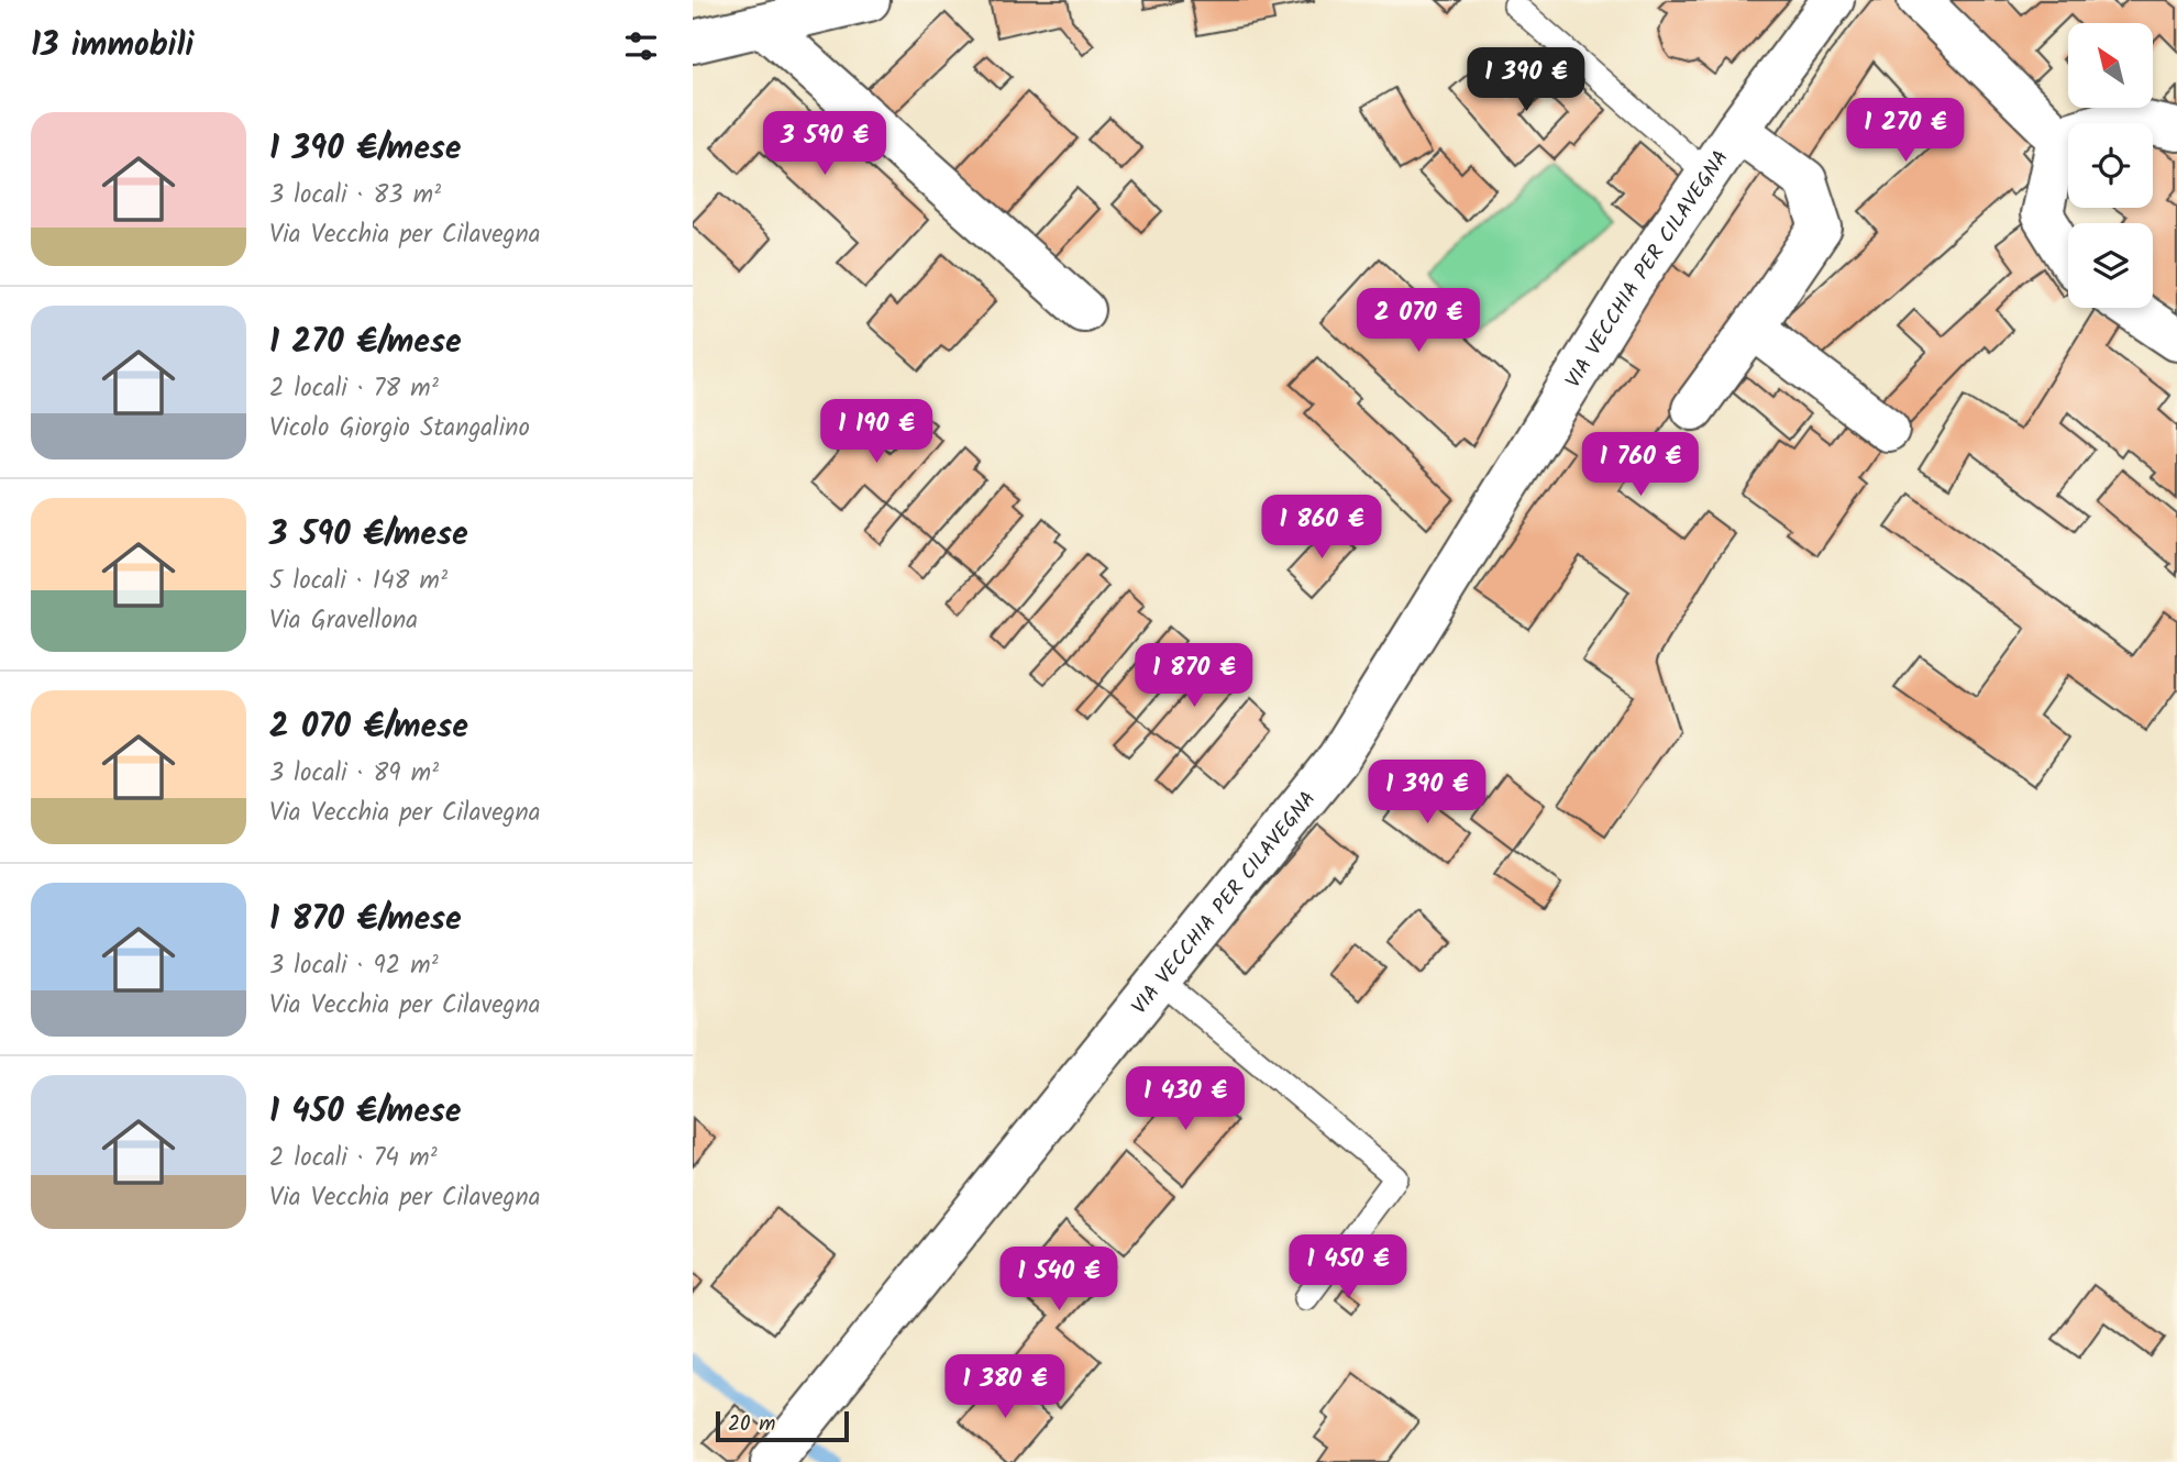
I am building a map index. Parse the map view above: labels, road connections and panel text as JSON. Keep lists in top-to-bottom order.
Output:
{
  "streets": {
    "street": ["VIA VECCHIA PER CILAVEGNA"]
  },
  "scale_bar": "20 m",
  "north": "top left",
  "page": {
    "heading": "13 immobili",
    "price": [
      "1 390 €",
      "1 270 €",
      "3 590 €",
      "2 070 €",
      "1 190 €",
      "1 760 €",
      "1 860 €",
      "1 870 €",
      "1 390 €",
      "1 430 €",
      "1 450 €",
      "1 540 €",
      "1 380 €"
    ],
    "list": [
      {
        "name": "1 390 €/mese",
        "note": "3 locali · 83 m² · Via Vecchia per Cilavegna"
      },
      {
        "name": "1 270 €/mese",
        "note": "2 locali · 78 m² · Vicolo Giorgio Stangalino"
      },
      {
        "name": "3 590 €/mese",
        "note": "5 locali · 148 m² · Via Gravellona"
      },
      {
        "name": "2 070 €/mese",
        "note": "3 locali · 89 m² · Via Vecchia per Cilavegna"
      },
      {
        "name": "1 870 €/mese",
        "note": "3 locali · 92 m² · Via Vecchia per Cilavegna"
      },
      {
        "name": "1 450 €/mese",
        "note": "2 locali · 74 m² · Via Vecchia per Cilavegna"
      }
    ],
    "scale": "20 m"
  }
}
